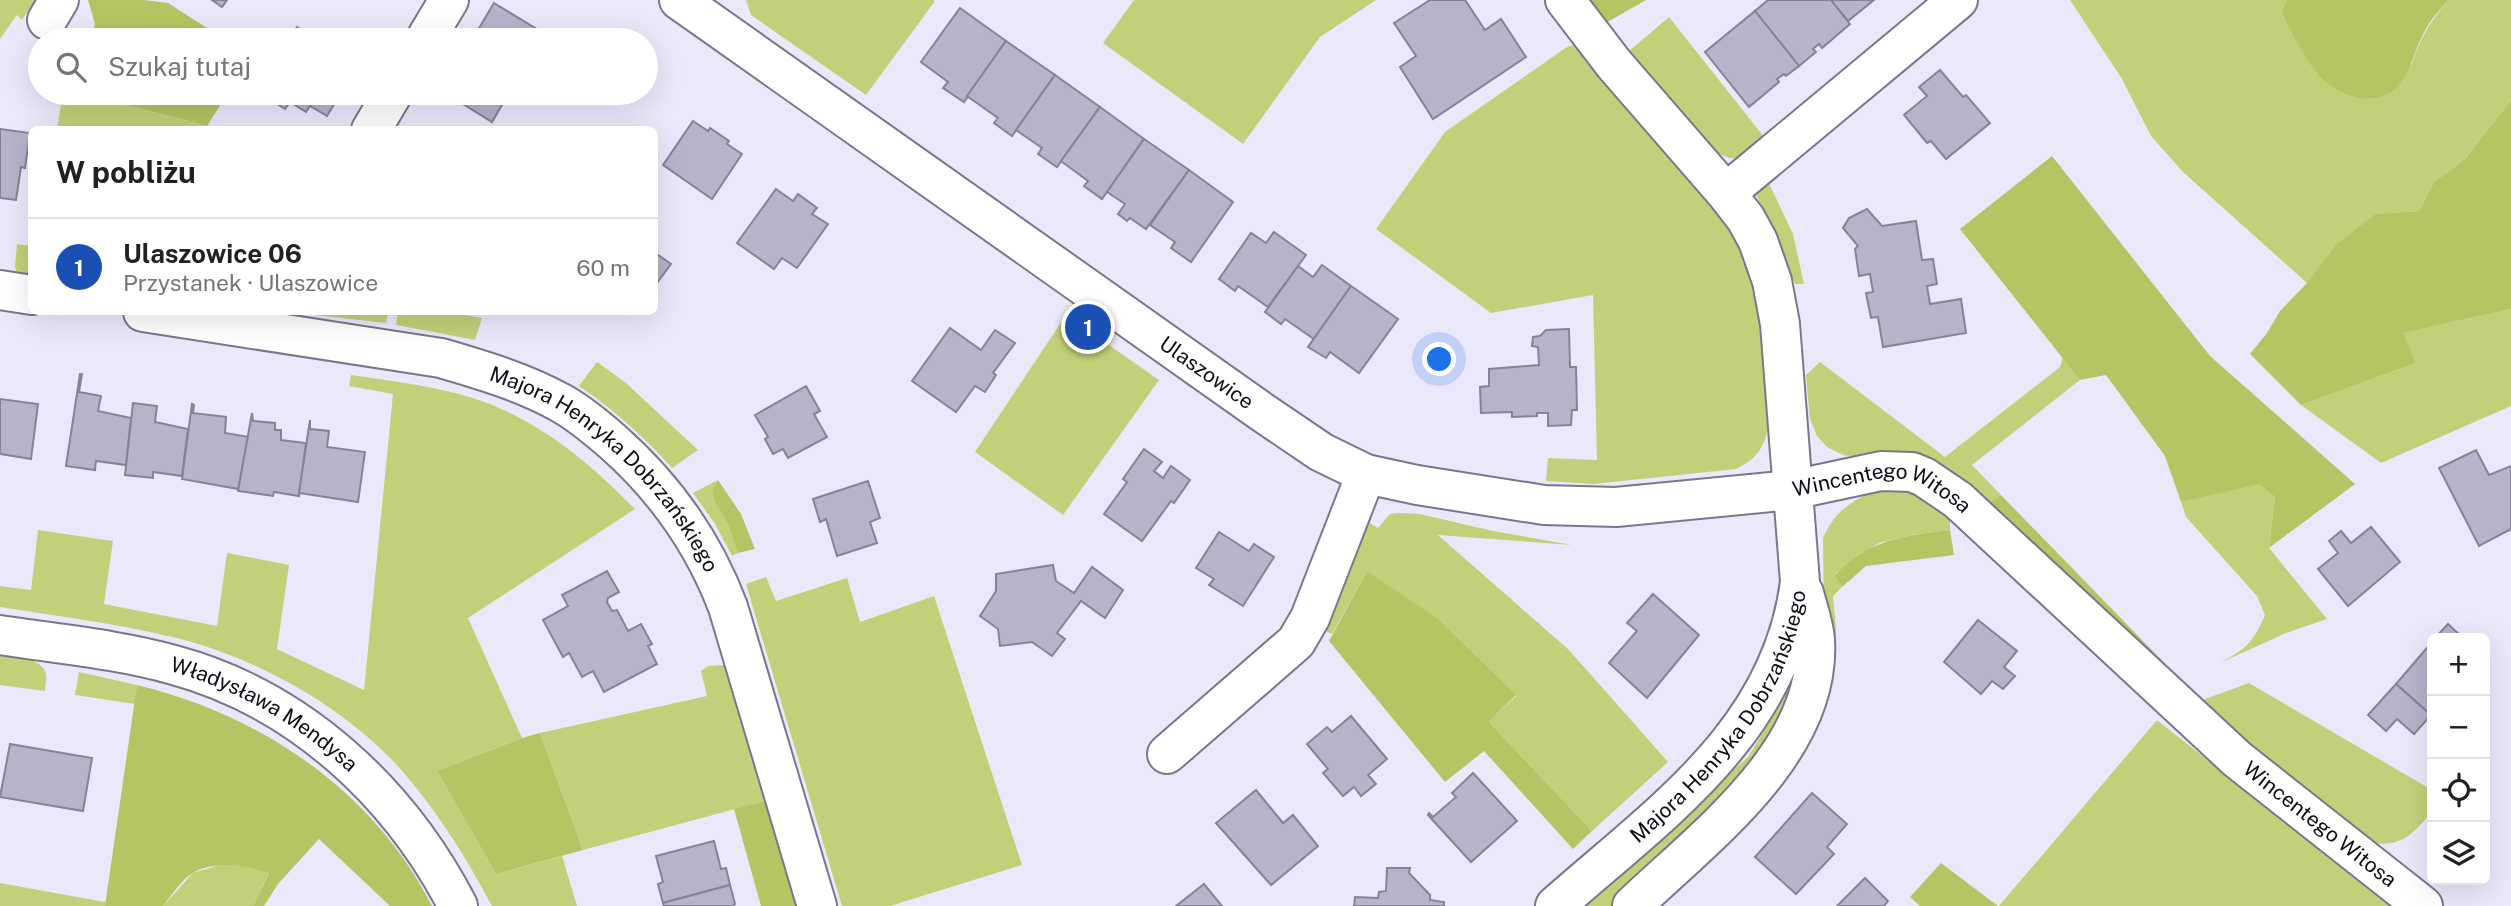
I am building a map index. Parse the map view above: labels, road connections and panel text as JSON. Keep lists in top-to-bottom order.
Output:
{
  "streets": {
    "street": [
      "Ulaszowice",
      "Majora Henryka Dobrzańskiego",
      "Wincentego Witosa",
      "Władysława Mendysa"
    ]
  },
  "crossings": [
    ["Ulaszowice", "Majora Henryka Dobrzańskiego"],
    ["Ulaszowice", "Wincentego Witosa"],
    ["Majora Henryka Dobrzańskiego", "Wincentego Witosa"]
  ],
  "page": {
    "search": "Szukaj tutaj",
    "heading": "W pobliżu",
    "list": [
      {
        "mark": "1",
        "name": "Ulaszowice 06",
        "note": "Przystanek · Ulaszowice",
        "value": "60 m"
      }
    ],
    "pins": "1",
    "map_buttons": ["+", "−"]
  }
}
